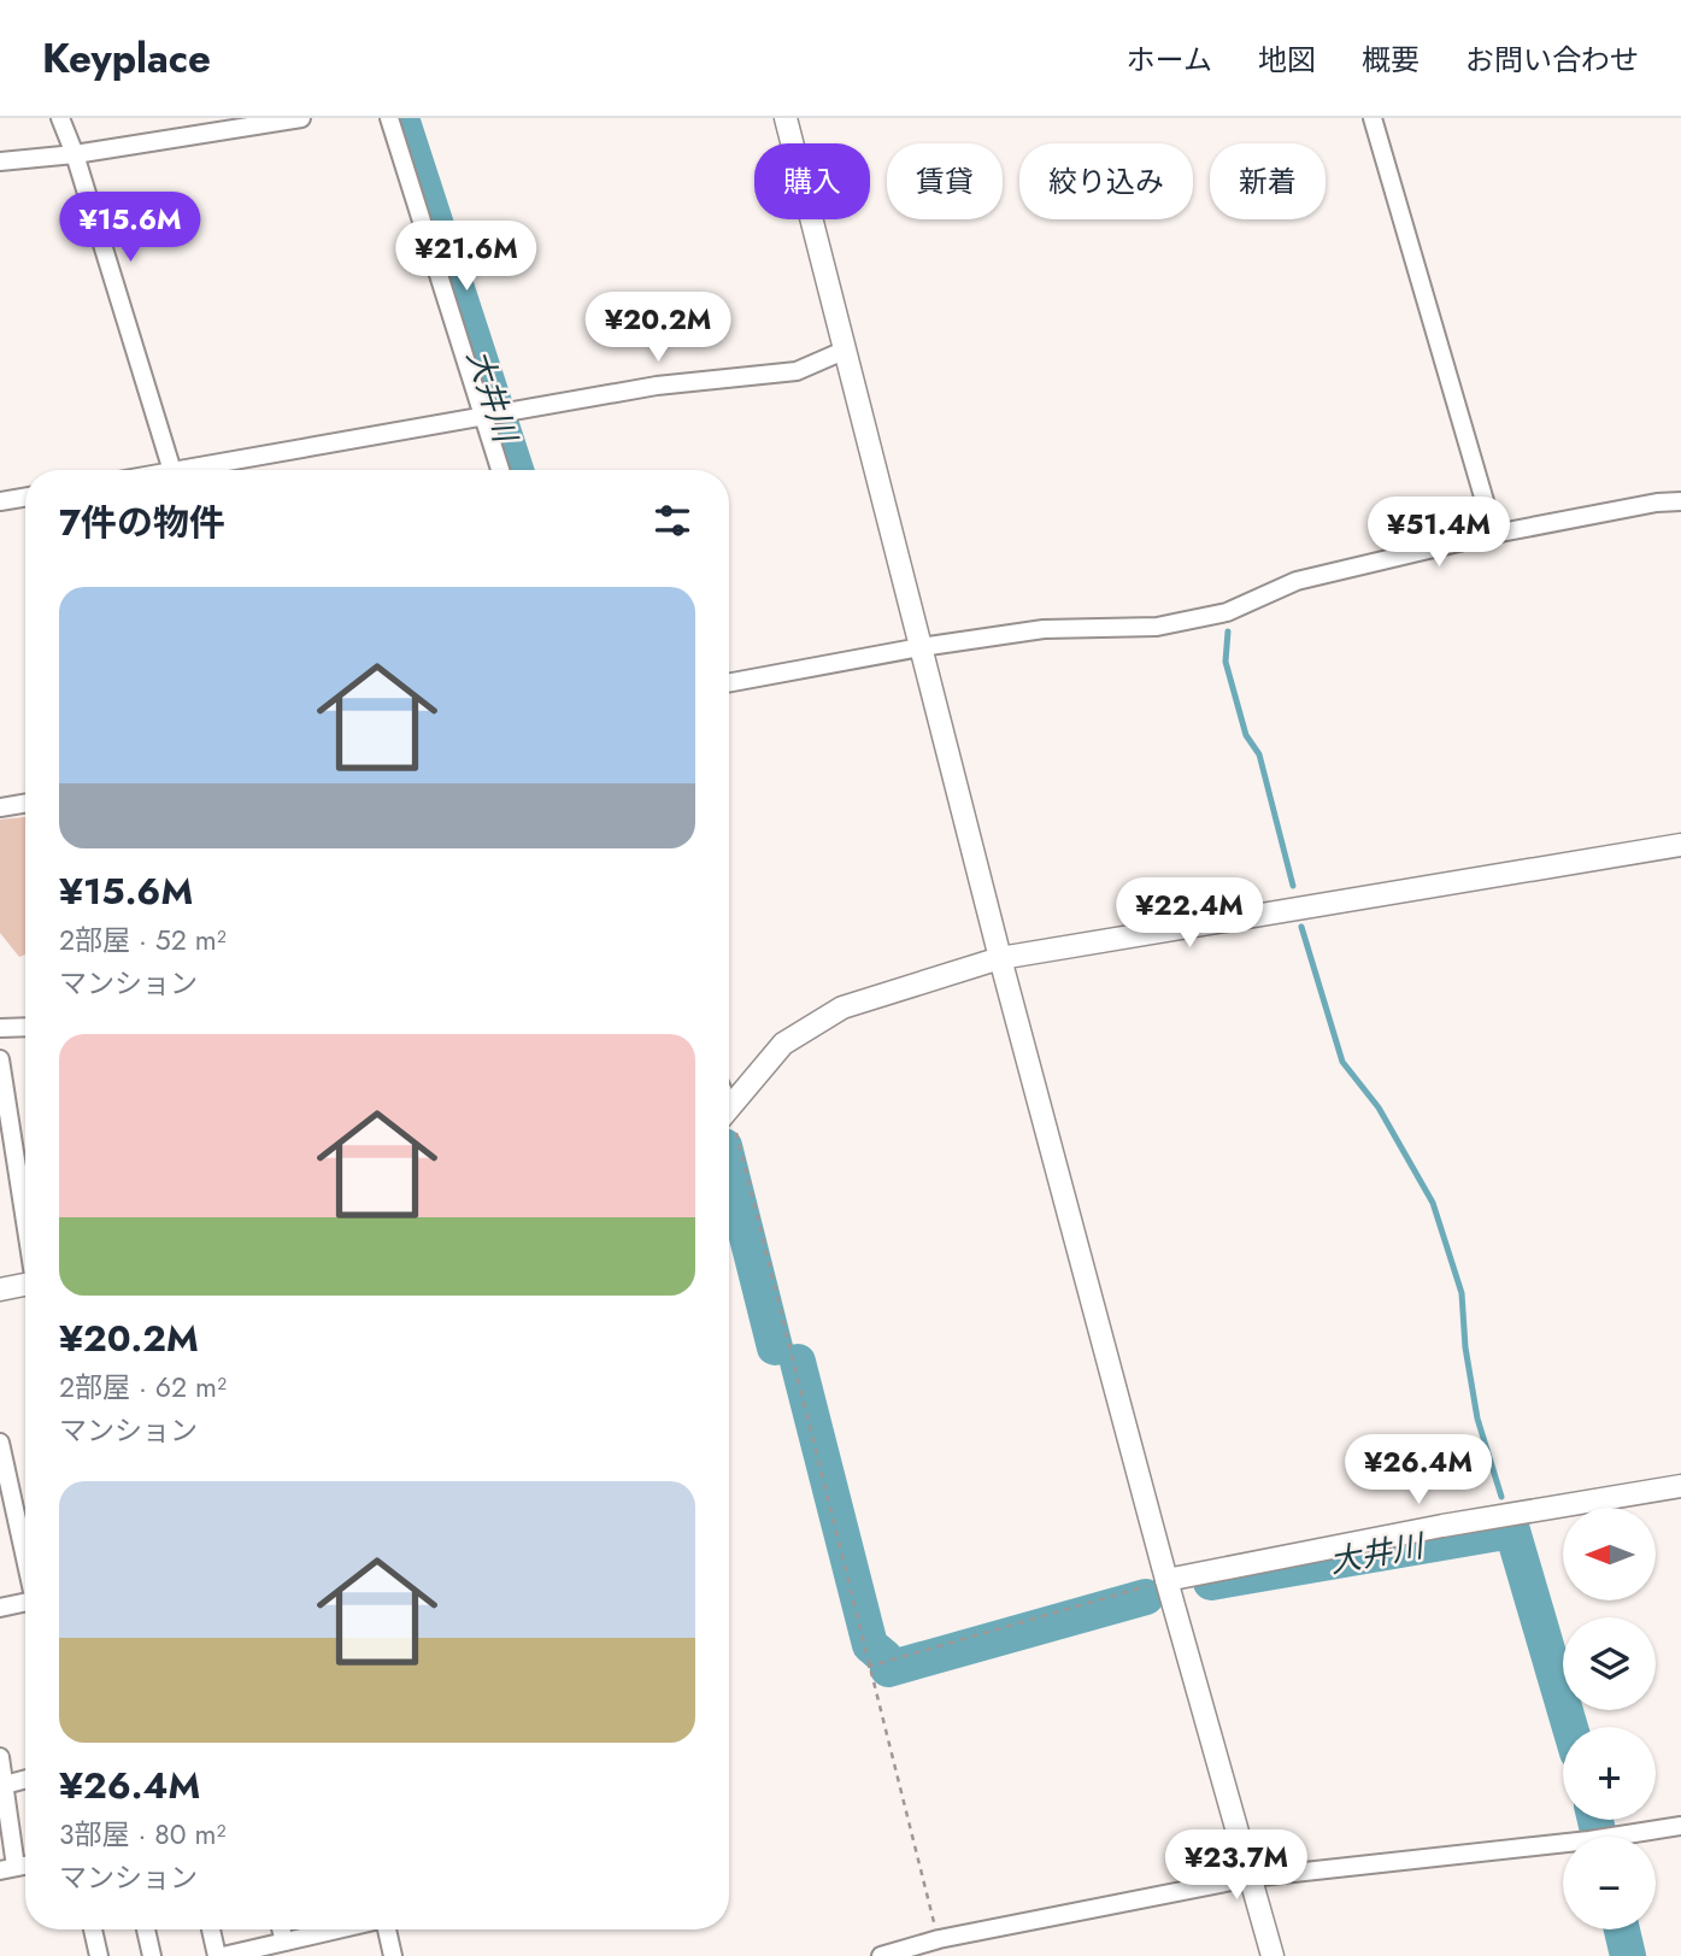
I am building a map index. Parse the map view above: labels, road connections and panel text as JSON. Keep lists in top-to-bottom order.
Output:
{
  "water": ["大井川"],
  "north": "left",
  "page": {
    "header": "Keyplace",
    "nav": [
      "ホーム",
      "地図",
      "概要",
      "お問い合わせ"
    ],
    "chip": [
      "購入",
      "賃貸",
      "絞り込み",
      "新着"
    ],
    "price": [
      "¥15.6M",
      "¥21.6M",
      "¥20.2M",
      "¥51.4M",
      "¥22.4M",
      "¥26.4M",
      "¥23.7M"
    ],
    "heading": "7件の物件",
    "list": [
      {
        "name": "¥15.6M",
        "note": "2部屋 · 52 m² · マンション"
      },
      {
        "name": "¥20.2M",
        "note": "2部屋 · 62 m² · マンション"
      },
      {
        "name": "¥26.4M",
        "note": "3部屋 · 80 m² · マンション"
      }
    ],
    "map_buttons": ["+", "−"]
  }
}
